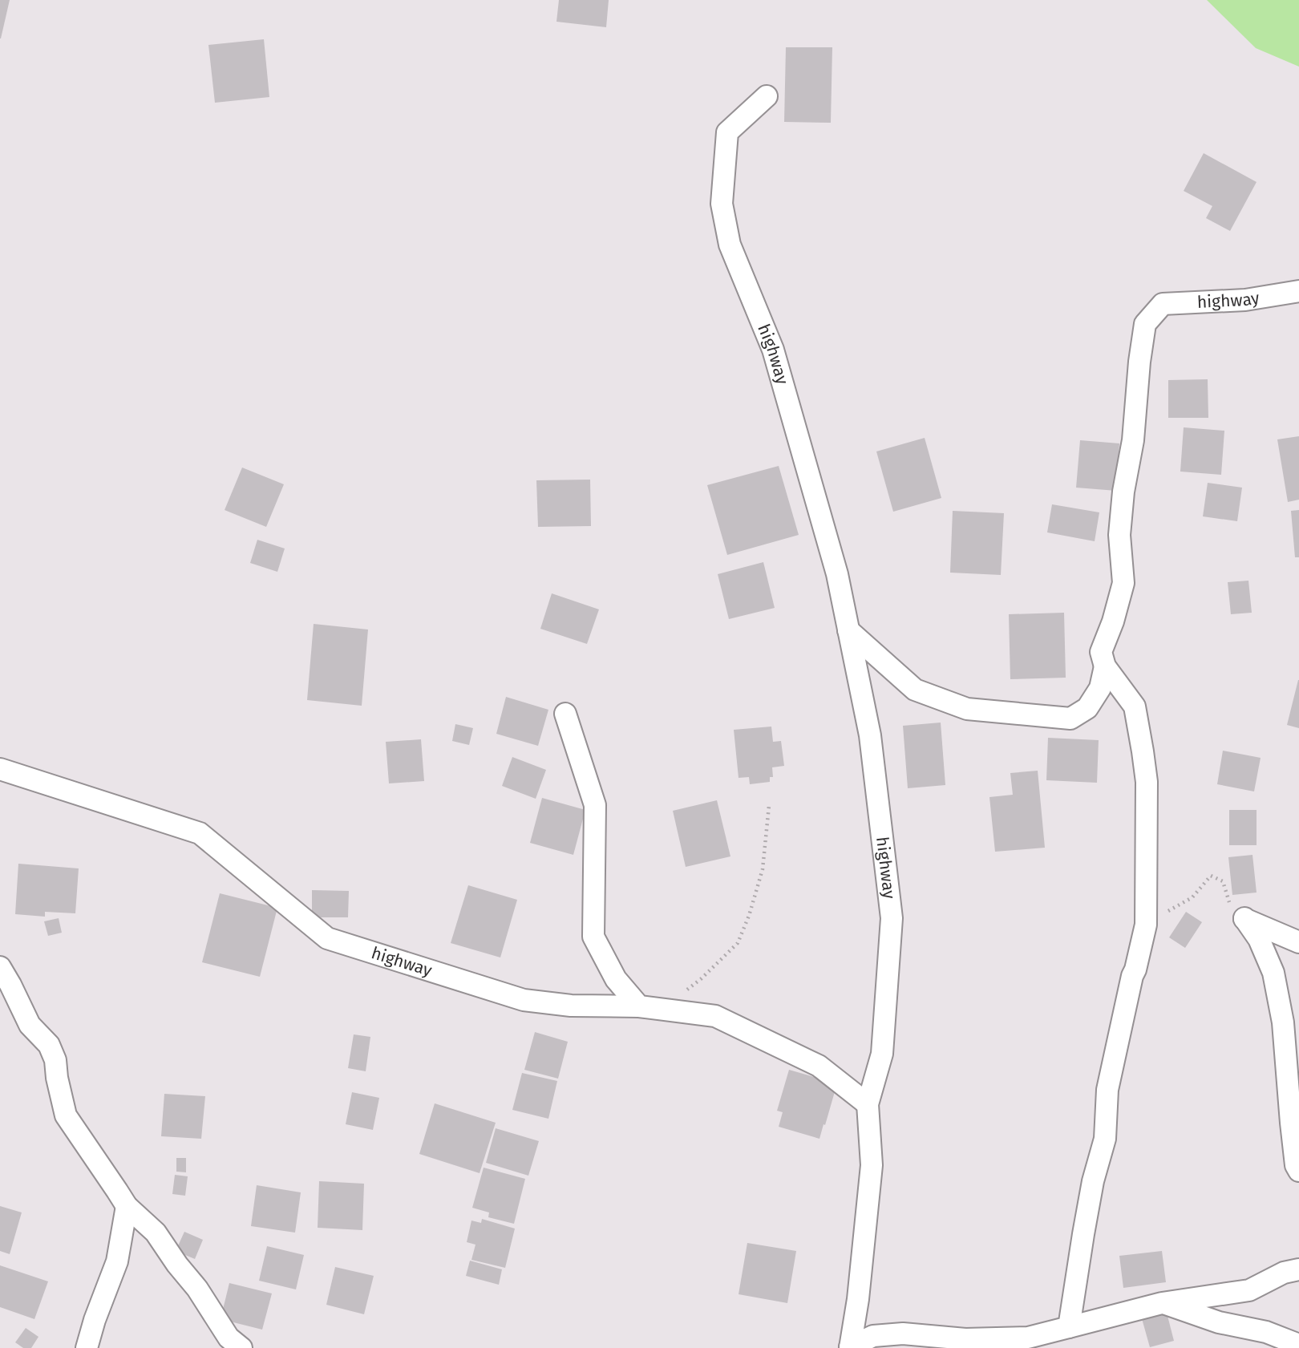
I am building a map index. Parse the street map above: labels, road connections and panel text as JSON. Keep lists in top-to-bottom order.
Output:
{
  "streets": {
    "street": ["highway"]
  }
}
